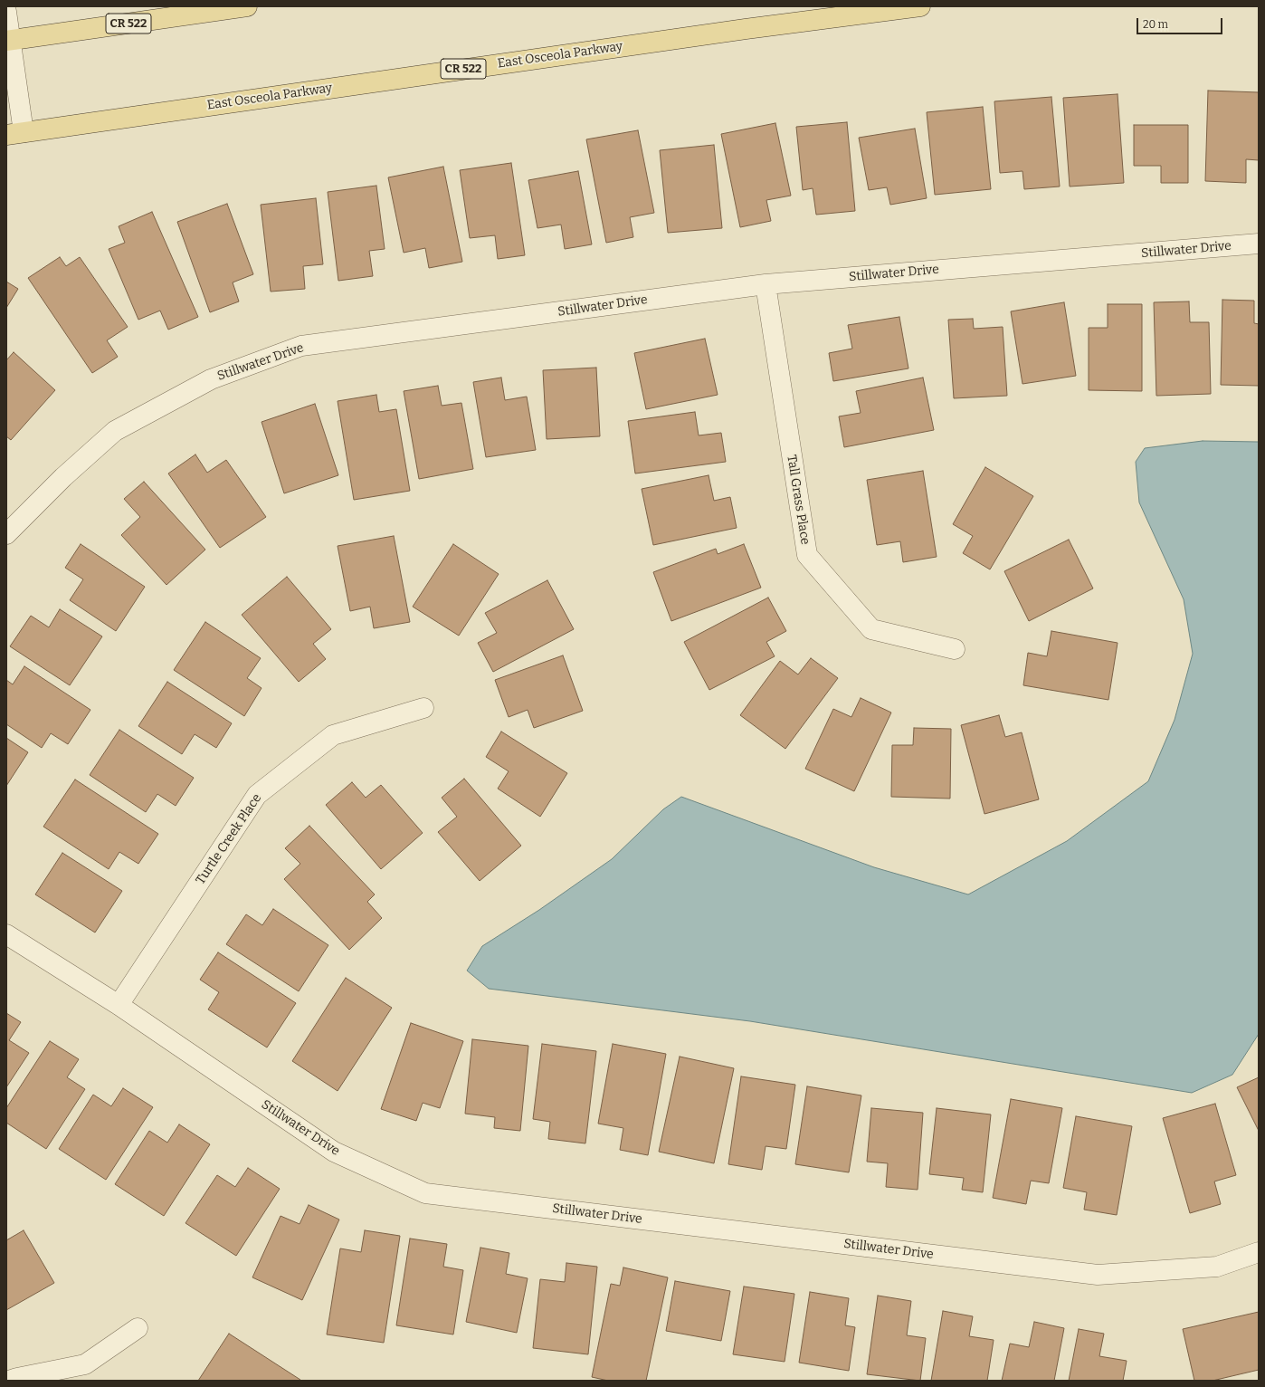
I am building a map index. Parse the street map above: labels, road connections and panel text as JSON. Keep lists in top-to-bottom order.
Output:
{
  "streets": {
    "main road": ["CR 522", "East Osceola Parkway"],
    "street": ["Stillwater Drive", "Tall Grass Place", "Turtle Creek Place"]
  },
  "crossings": [
    ["Stillwater Drive", "Tall Grass Place"],
    ["Stillwater Drive", "Turtle Creek Place"]
  ],
  "scale_bar": "20 m"
}
